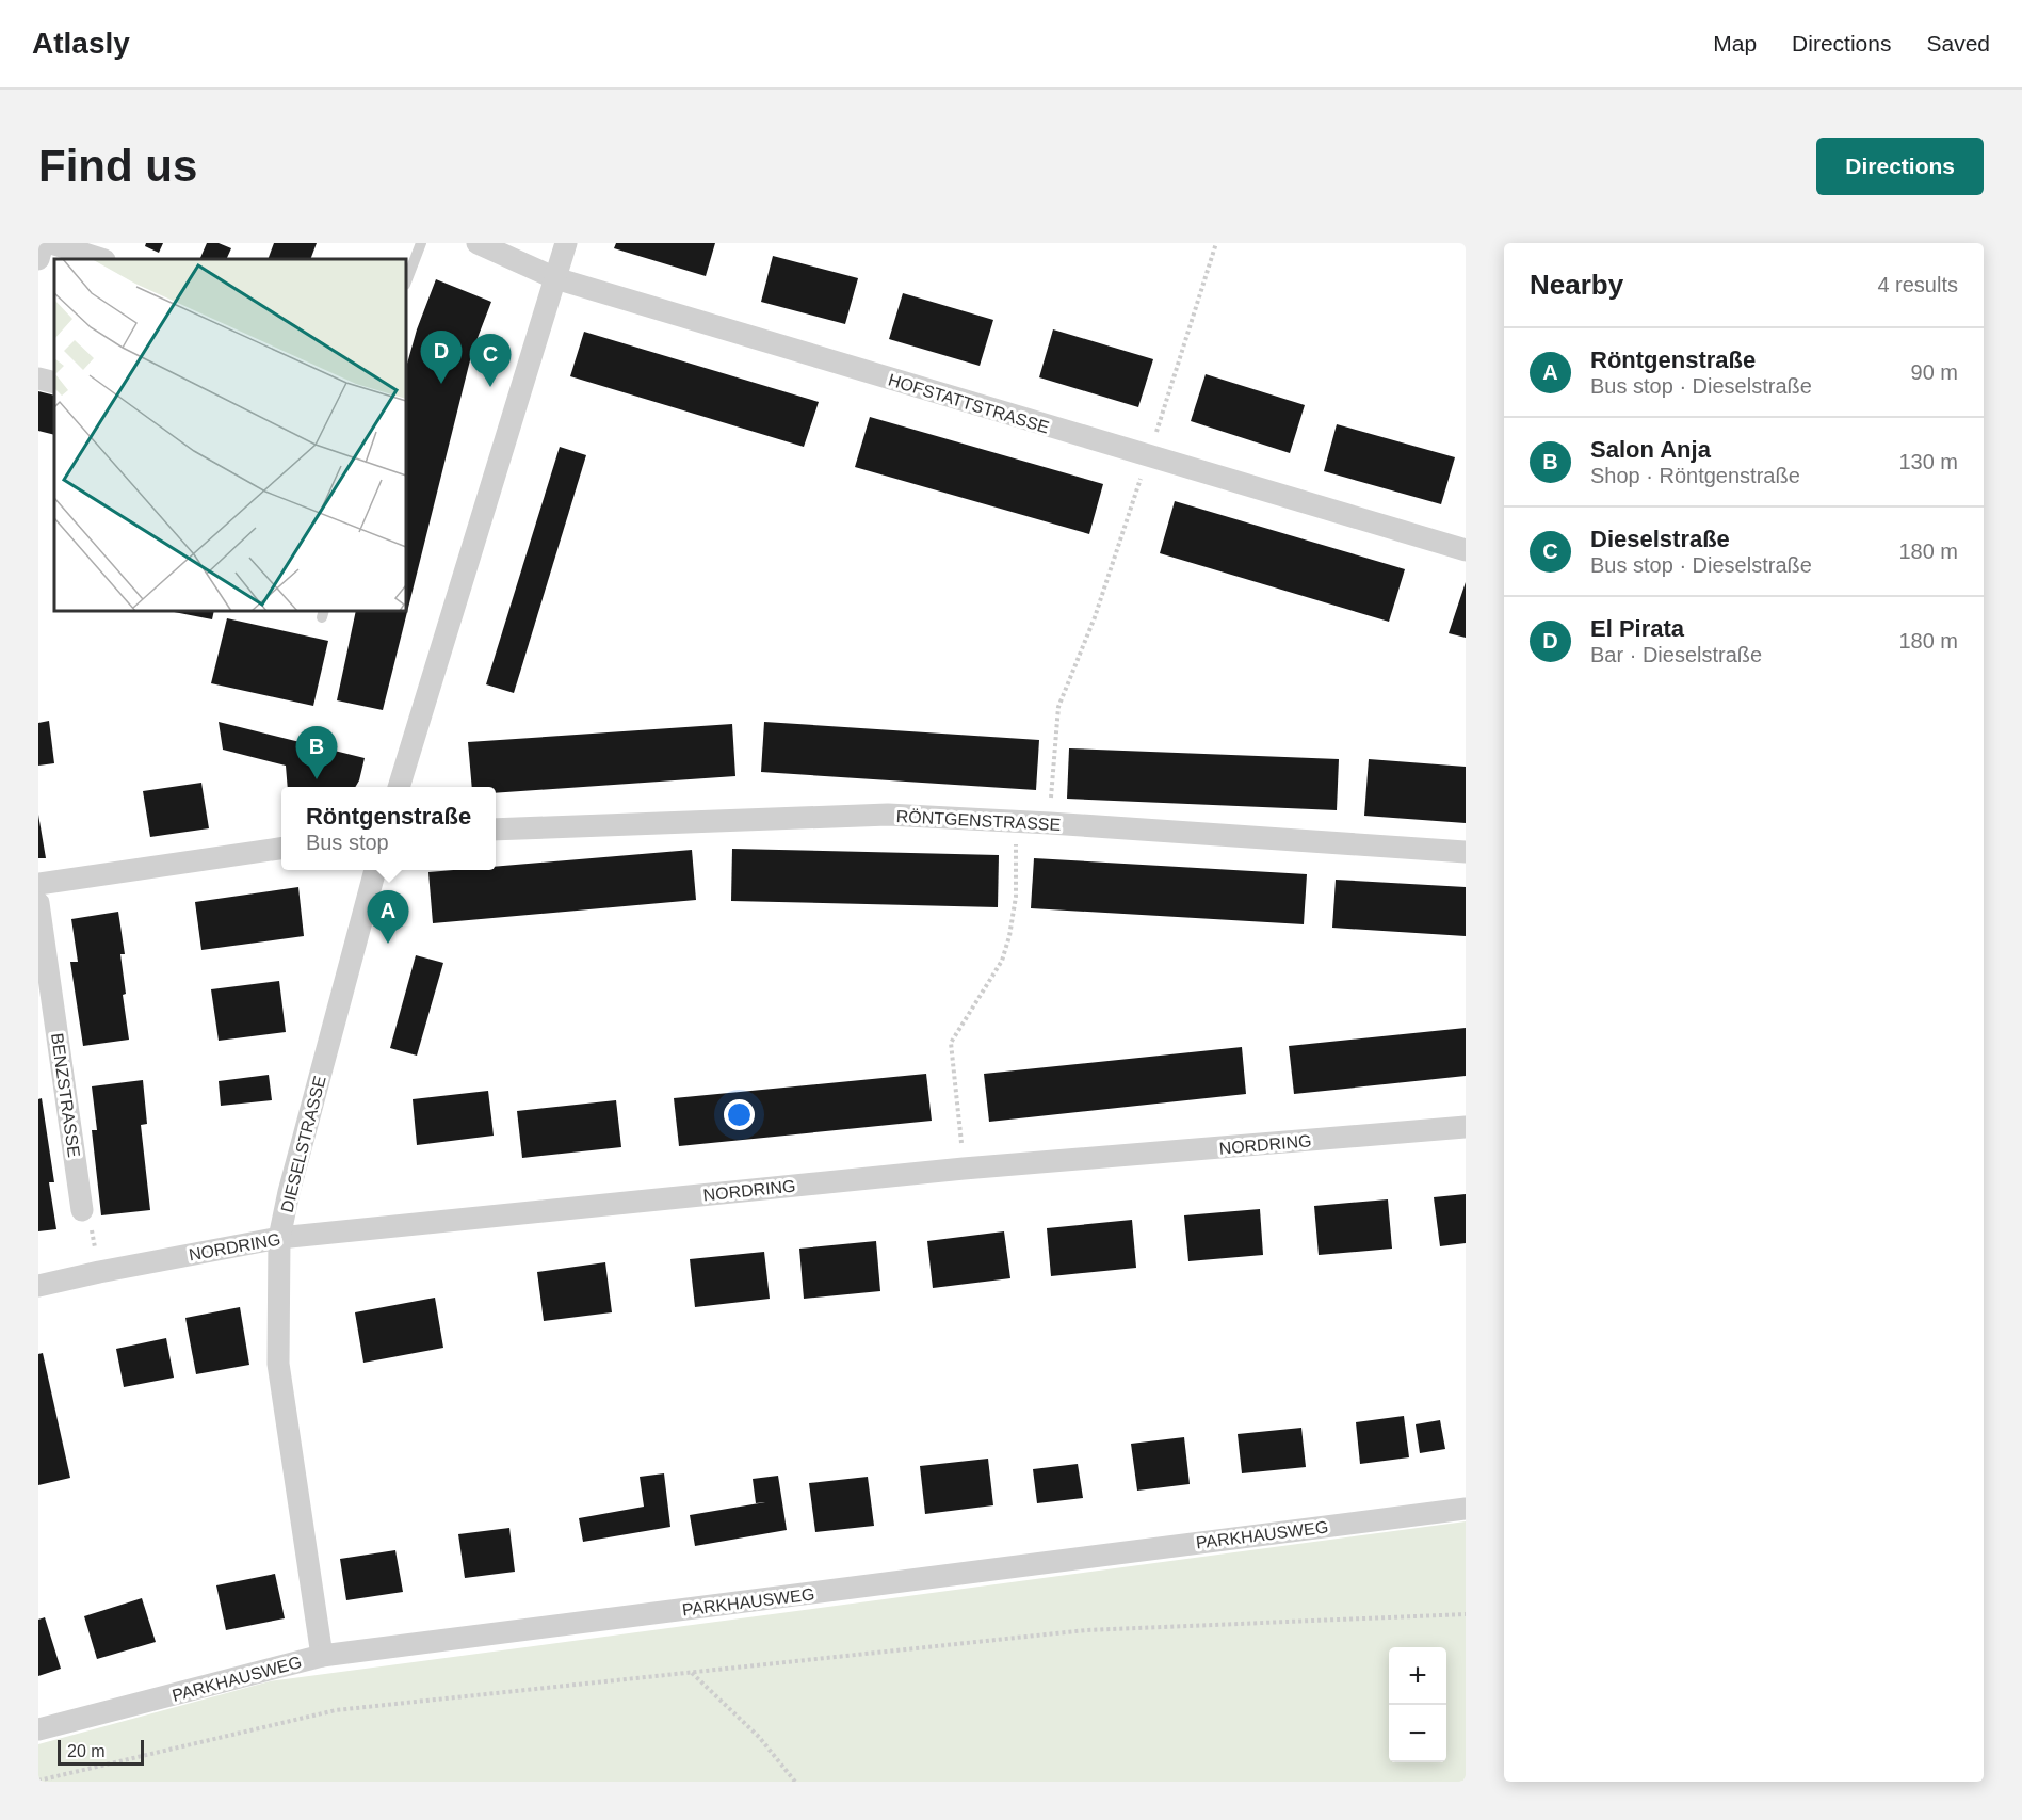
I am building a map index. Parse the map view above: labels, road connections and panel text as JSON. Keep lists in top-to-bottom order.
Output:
{
  "streets": {
    "street": [
      "HOFSTATTSTRASSE",
      "RÖNTGENSTRASSE",
      "BENZSTRASSE",
      "DIESELSTRASSE",
      "NORDRING",
      "PARKHAUSWEG"
    ]
  },
  "crossings": [
    ["DIESELSTRASSE", "NORDRING"],
    ["DIESELSTRASSE", "PARKHAUSWEG"]
  ],
  "scale_bar": "20 m",
  "page": {
    "header": "Atlasly",
    "nav": ["Map", "Directions", "Saved"],
    "buttons": "Directions",
    "title": "Find us",
    "heading": ["Nearby", "4 results"],
    "list": [
      {
        "mark": "A",
        "name": "Röntgenstraße",
        "note": "Bus stop · Dieselstraße",
        "value": "90 m"
      },
      {
        "mark": "B",
        "name": "Salon Anja",
        "note": "Shop · Röntgenstraße",
        "value": "130 m"
      },
      {
        "mark": "C",
        "name": "Dieselstraße",
        "note": "Bus stop · Dieselstraße",
        "value": "180 m"
      },
      {
        "mark": "D",
        "name": "El Pirata",
        "note": "Bar · Dieselstraße",
        "value": "180 m"
      }
    ],
    "pins": [
      "D",
      "C",
      "B",
      "A"
    ],
    "popup": ["Röntgenstraße", "Bus stop"],
    "map_buttons": ["+", "−"],
    "scale": "20 m"
  }
}
